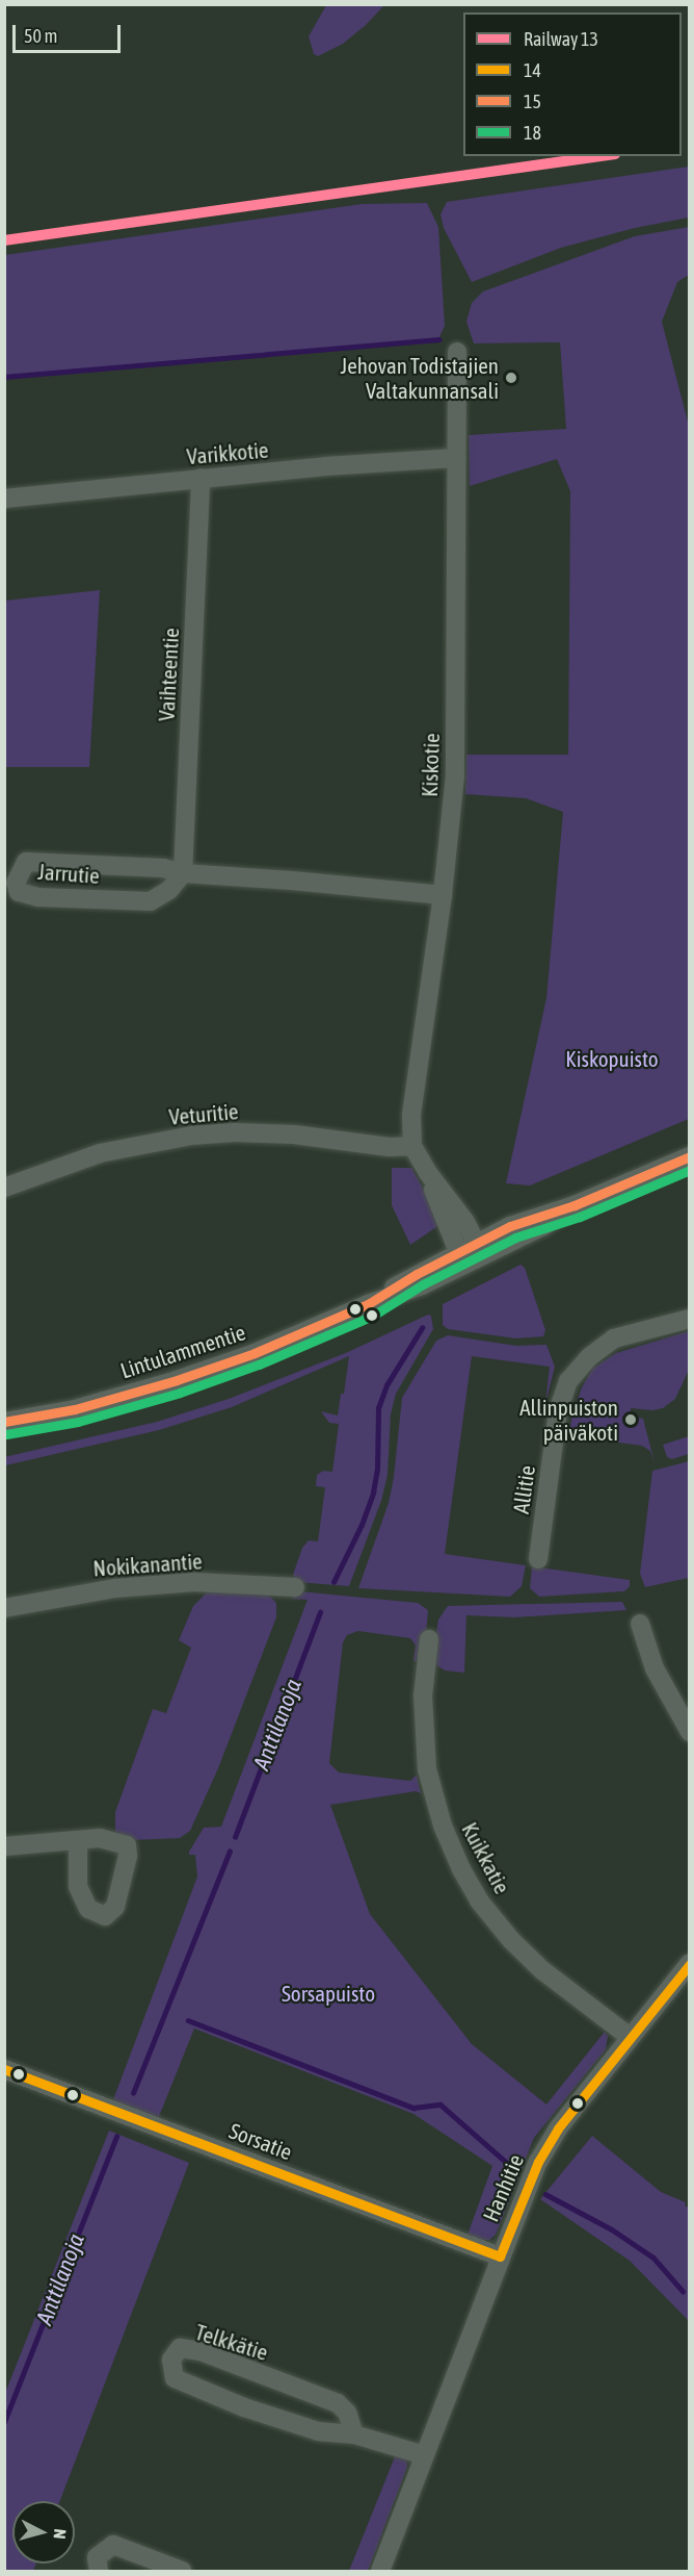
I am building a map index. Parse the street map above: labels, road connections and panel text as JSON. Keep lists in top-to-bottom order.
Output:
{
  "streets": {
    "street": [
      "Varikkotie",
      "Vaihteentie",
      "Kiskotie",
      "Jarrutie",
      "Veturitie",
      "Lintulammentie",
      "Allitie",
      "Nokikanantie",
      "Kuikkatie",
      "Sorsatie",
      "Hanhitie",
      "Telkkätie"
    ]
  },
  "crossings": [
    ["Varikkotie", "Vaihteentie"],
    ["Varikkotie", "Kiskotie"],
    ["Vaihteentie", "Jarrutie"],
    ["Kiskotie", "Jarrutie"],
    ["Kiskotie", "Veturitie"],
    ["Kiskotie", "Lintulammentie"],
    ["Kuikkatie", "Hanhitie"],
    ["Sorsatie", "Hanhitie"],
    ["Hanhitie", "Telkkätie"]
  ],
  "water": ["Anttilanoja"],
  "parks": ["Kiskopuisto", "Sorsapuisto"],
  "places": ["Jehovan Todistajien Valtakunnansali", "Allinpuiston päiväkoti"],
  "lines": [
    "rail line 13",
    "transit line 15",
    "transit line 18",
    "transit line 14"
  ],
  "legend": [
    "Railway 13",
    "14",
    "15",
    "18"
  ],
  "scale_bar": "50 m",
  "north": "right"
}
